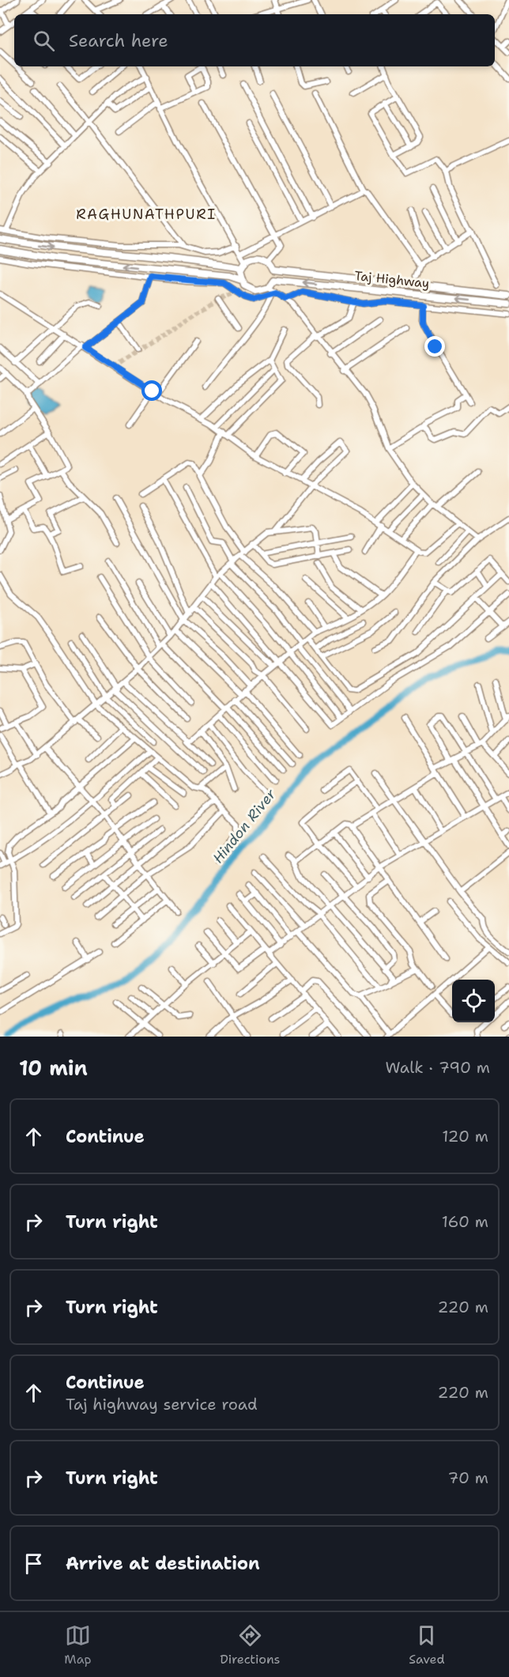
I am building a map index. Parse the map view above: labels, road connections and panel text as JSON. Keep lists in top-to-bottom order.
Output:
{
  "streets": {
    "main road": ["Taj Highway"]
  },
  "districts": ["RAGHUNATHPURI"],
  "water": ["Hindon River"],
  "page": {
    "search": "Search here",
    "heading": ["10 min", "Walk · 790 m"],
    "list": [
      ["Continue", "120 m"],
      ["Turn right", "160 m"],
      ["Turn right", "220 m"],
      ["Continue", "Taj highway service road", "220 m"],
      ["Turn right", "70 m"],
      "Arrive at destination"
    ],
    "nav": ["Map", "Directions", "Saved"]
  }
}
